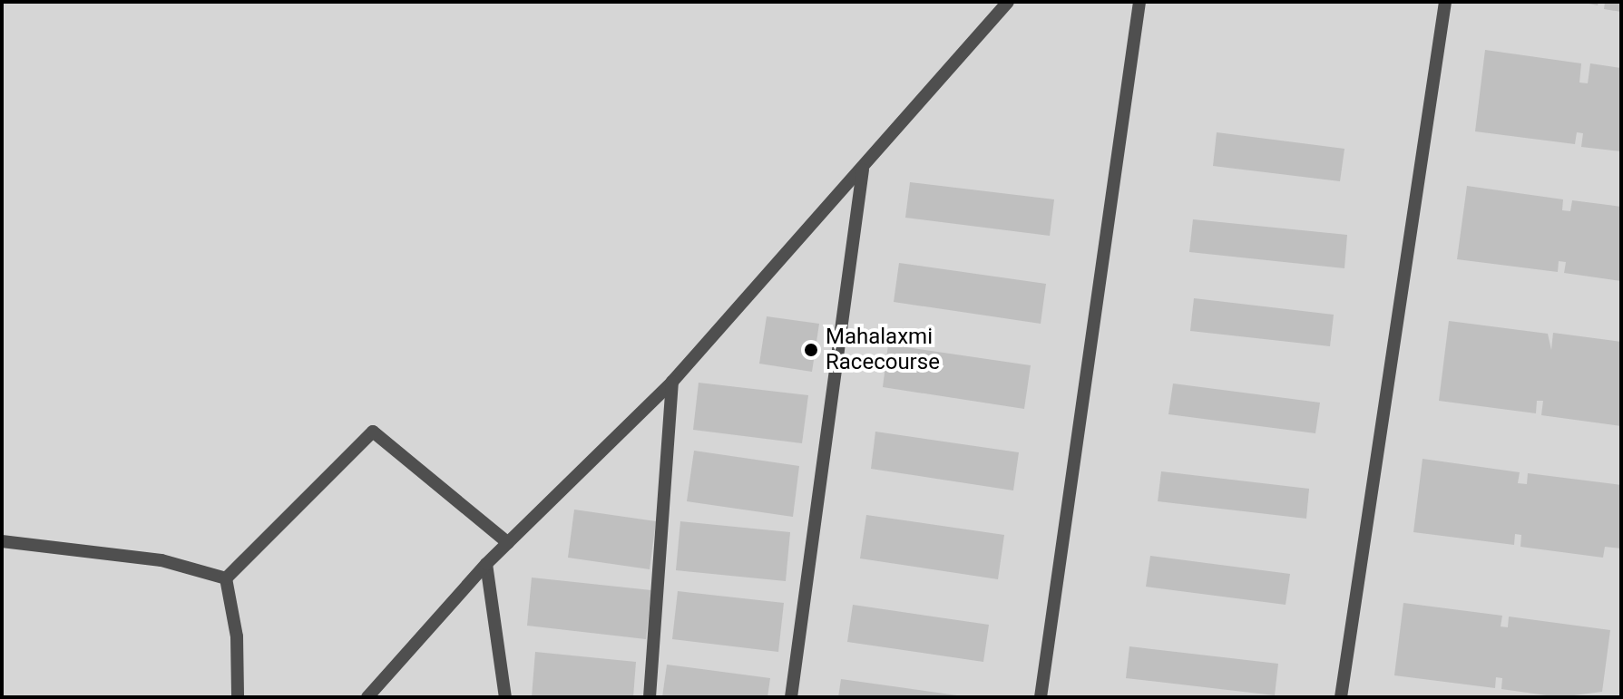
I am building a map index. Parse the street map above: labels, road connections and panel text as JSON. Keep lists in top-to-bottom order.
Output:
{
  "places": ["Mahalaxmi Racecourse"]
}
